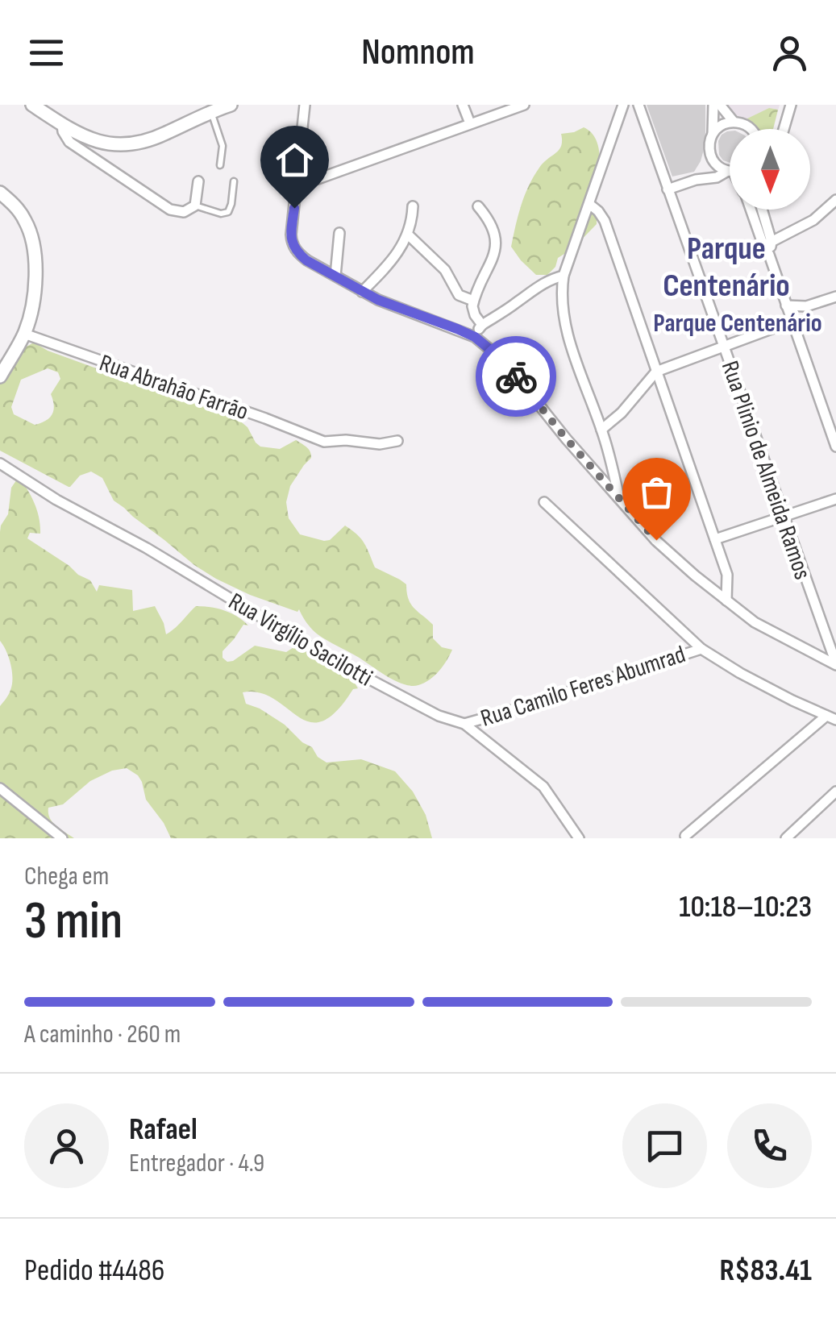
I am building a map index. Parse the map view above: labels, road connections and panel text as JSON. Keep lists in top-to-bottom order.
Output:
{
  "streets": {
    "street": [
      "Rua Abrahão Farrão",
      "Rua Plinio de Almeida Ramos",
      "Rua Virgílio Sacilotti",
      "Rua Camilo Feres Abumrad"
    ]
  },
  "crossings": [
    ["Rua Virgílio Sacilotti", "Rua Camilo Feres Abumrad"]
  ],
  "districts": ["Parque Centenário", "Parque Centenário"],
  "north": "bottom",
  "page": {
    "header": "Nomnom",
    "heading": ["3 min", "Chega em", "10:18–10:23"],
    "panel": [
      "Rafael",
      "Entregador · 4.9",
      "Pedido #4486",
      "R$83.41"
    ],
    "bar": "A caminho · 260 m"
  }
}
